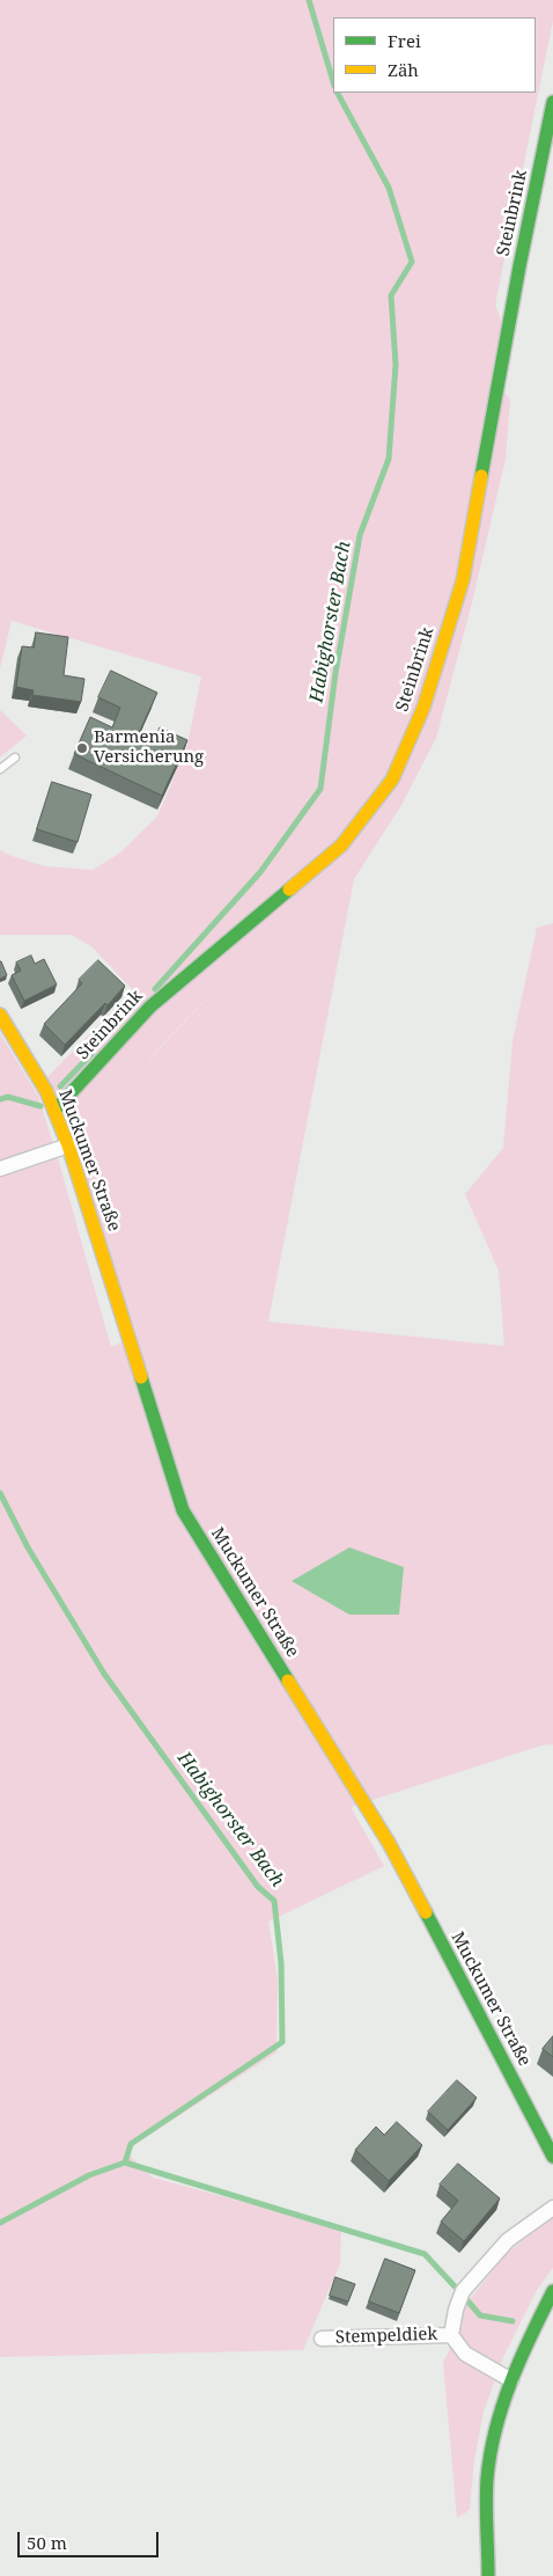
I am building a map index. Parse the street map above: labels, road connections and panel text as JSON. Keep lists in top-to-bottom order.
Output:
{
  "streets": {
    "street": ["Steinbrink", "Muckumer Straße", "Stempeldiek"]
  },
  "crossings": [
    ["Steinbrink", "Muckumer Straße"]
  ],
  "water": ["Habighorster Bach"],
  "places": ["Barmenia Versicherung"],
  "legend": ["Frei", "Zäh"],
  "scale_bar": "50 m"
}
